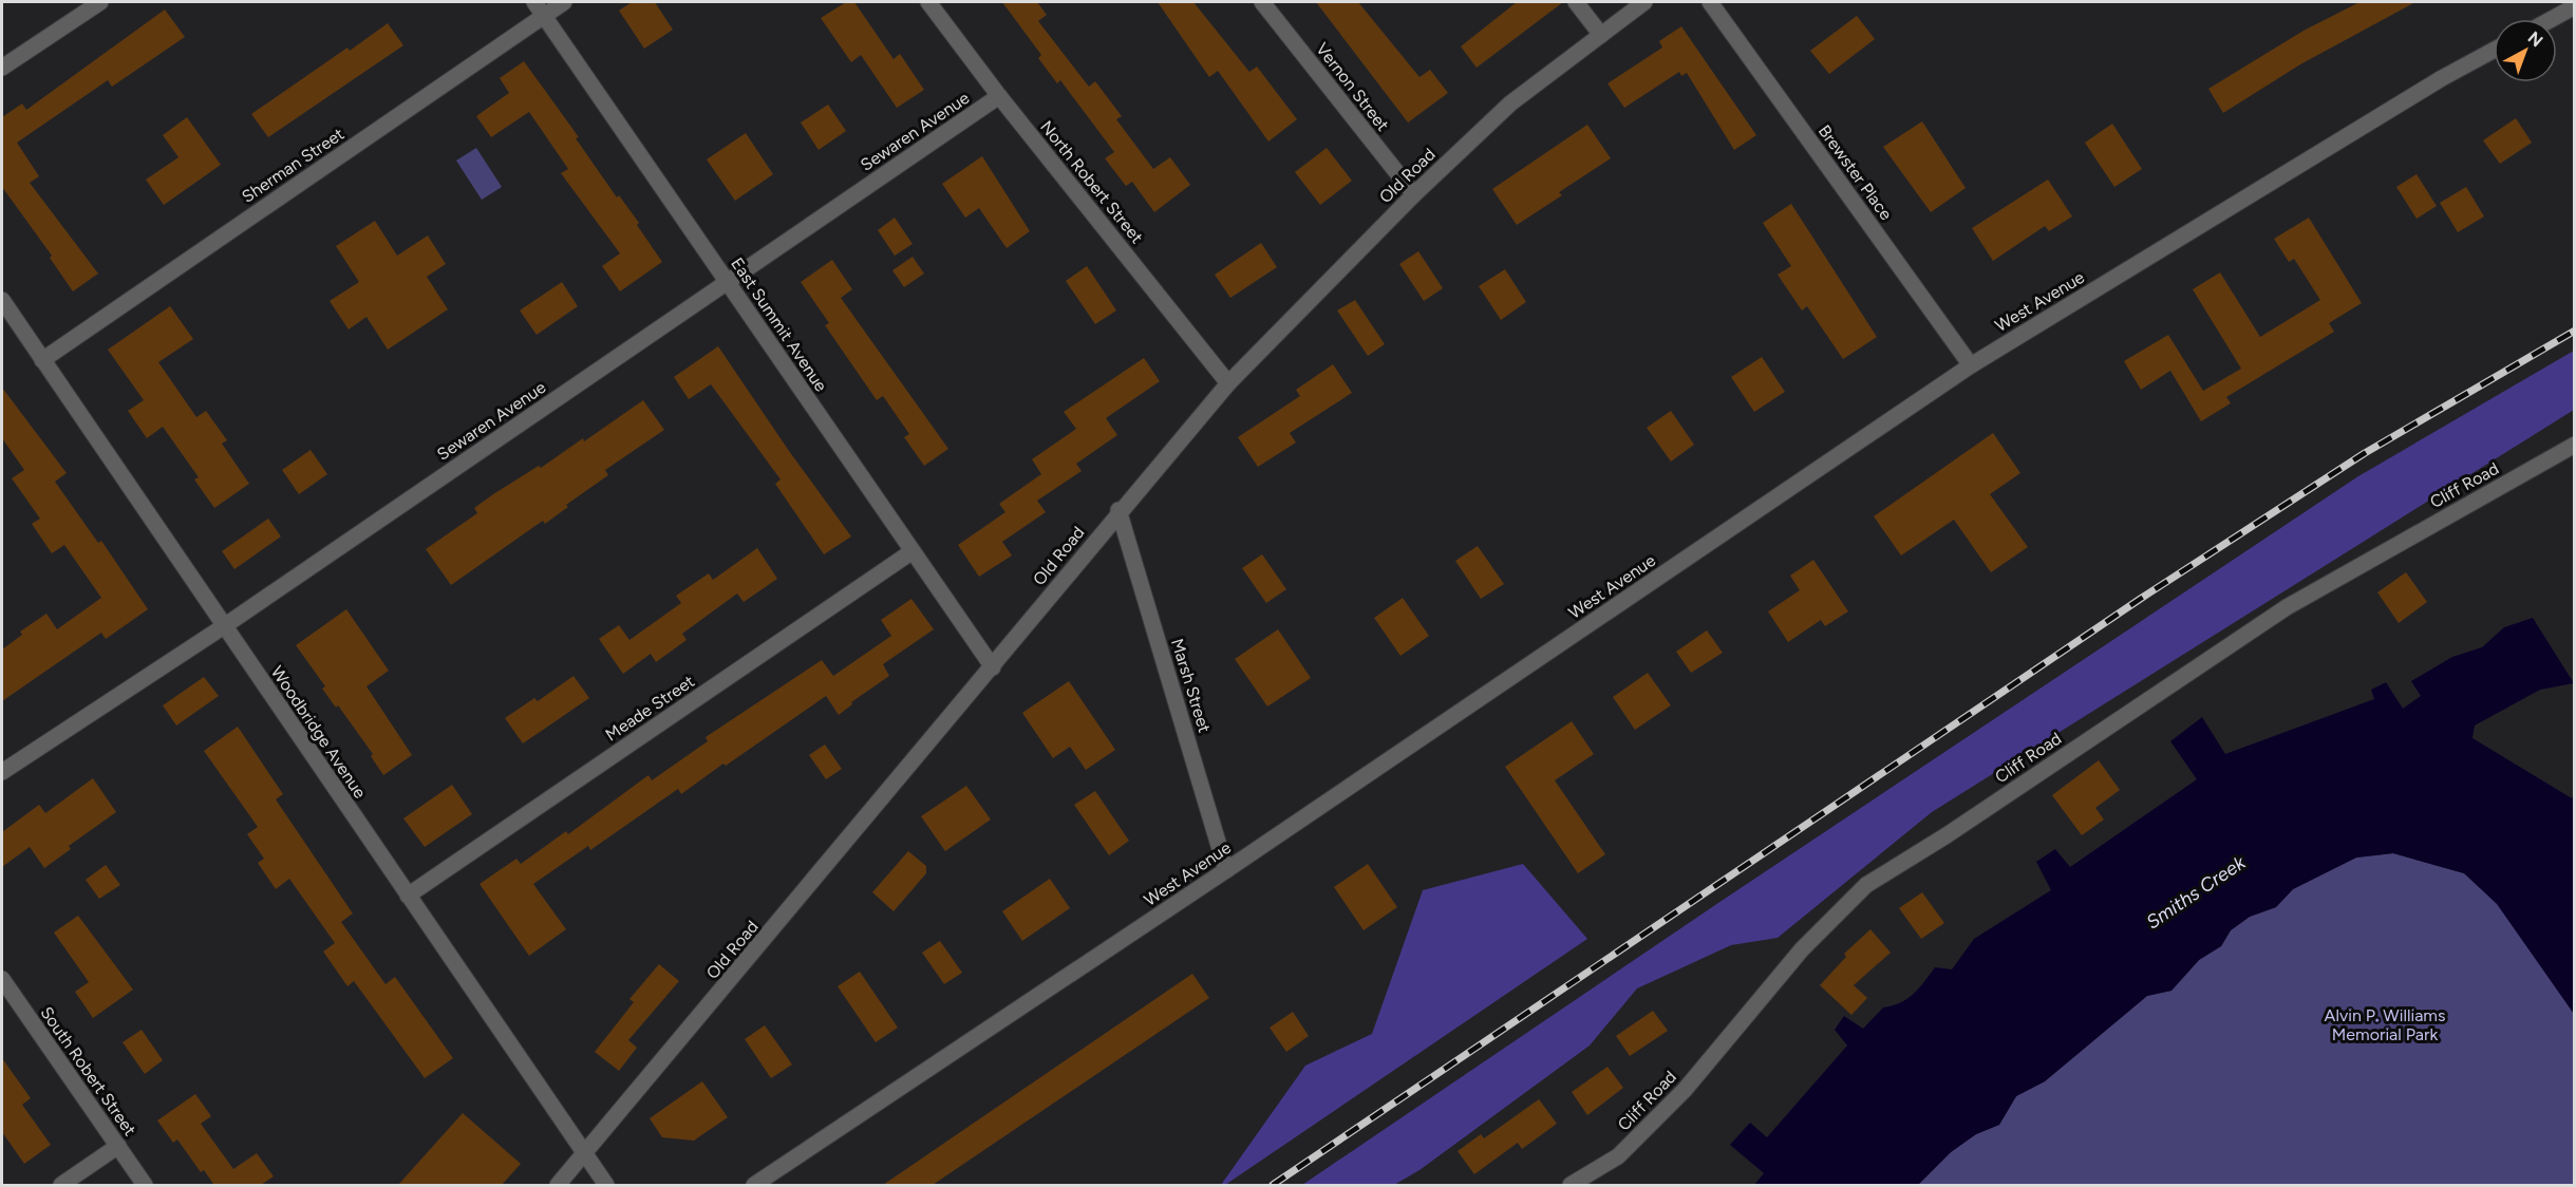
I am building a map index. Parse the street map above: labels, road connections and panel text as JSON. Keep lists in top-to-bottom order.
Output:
{
  "streets": {
    "street": [
      "Vernon Street",
      "Sewaren Avenue",
      "Sherman Street",
      "Brewster Place",
      "Old Road",
      "North Robert Street",
      "West Avenue",
      "East Summit Avenue",
      "Cliff Road",
      "Marsh Street",
      "Meade Street",
      "Woodbridge Avenue",
      "South Robert Street"
    ]
  },
  "crossings": [
    ["Vernon Street", "Old Road"],
    ["Sewaren Avenue", "North Robert Street"],
    ["Sewaren Avenue", "East Summit Avenue"],
    ["Sewaren Avenue", "Woodbridge Avenue"],
    ["Sherman Street", "East Summit Avenue"],
    ["Sherman Street", "Woodbridge Avenue"],
    ["Brewster Place", "West Avenue"],
    ["Old Road", "North Robert Street"],
    ["Old Road", "East Summit Avenue"],
    ["Old Road", "Marsh Street"],
    ["Old Road", "Woodbridge Avenue"],
    ["West Avenue", "Marsh Street"],
    ["East Summit Avenue", "Meade Street"],
    ["Meade Street", "Woodbridge Avenue"]
  ],
  "water": ["Smiths Creek"],
  "parks": ["Alvin P. Williams Memorial Park"],
  "north": "top right"
}
